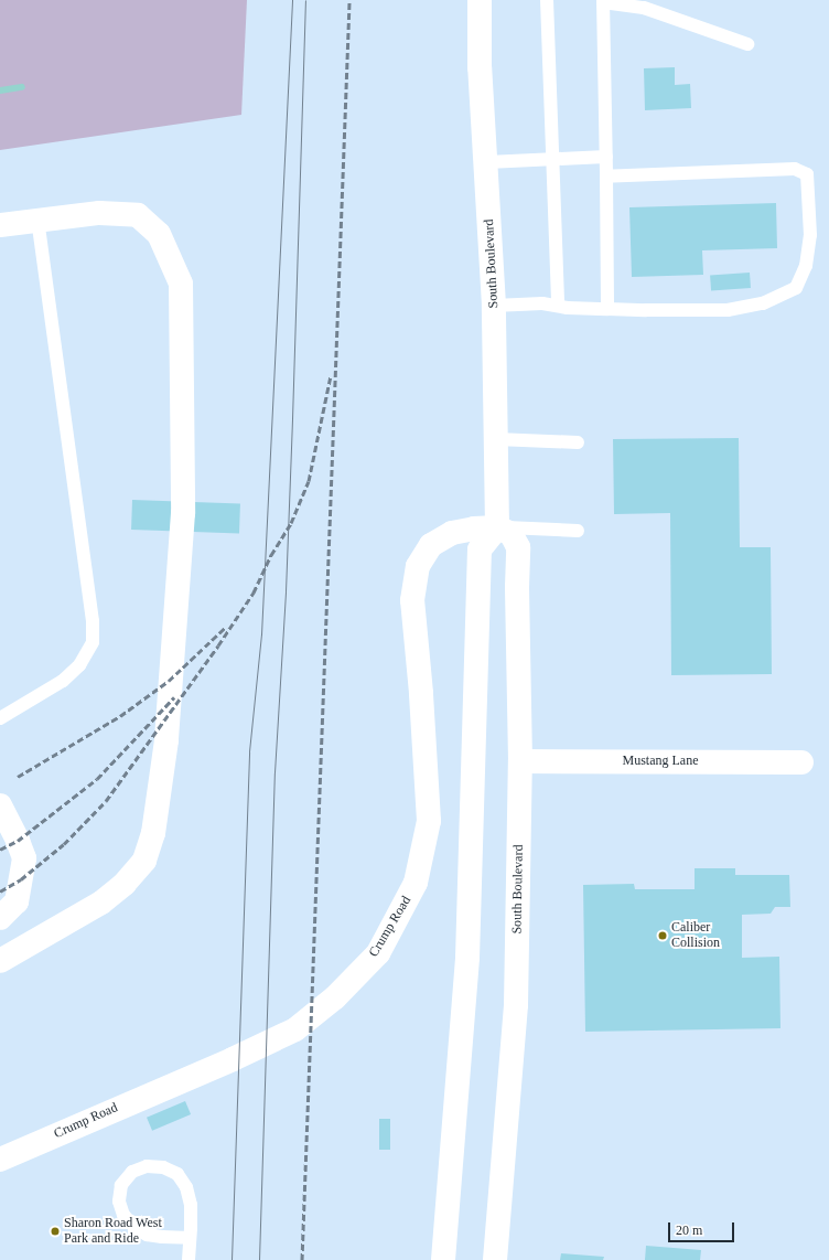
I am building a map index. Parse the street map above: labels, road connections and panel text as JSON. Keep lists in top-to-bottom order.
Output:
{
  "streets": {
    "street": ["South Boulevard", "Mustang Lane", "Crump Road"]
  },
  "crossings": [
    ["South Boulevard", "Mustang Lane"],
    ["South Boulevard", "Crump Road"]
  ],
  "places": ["Caliber Collision", "Sharon Road West Park and Ride"],
  "scale_bar": "20 m"
}
